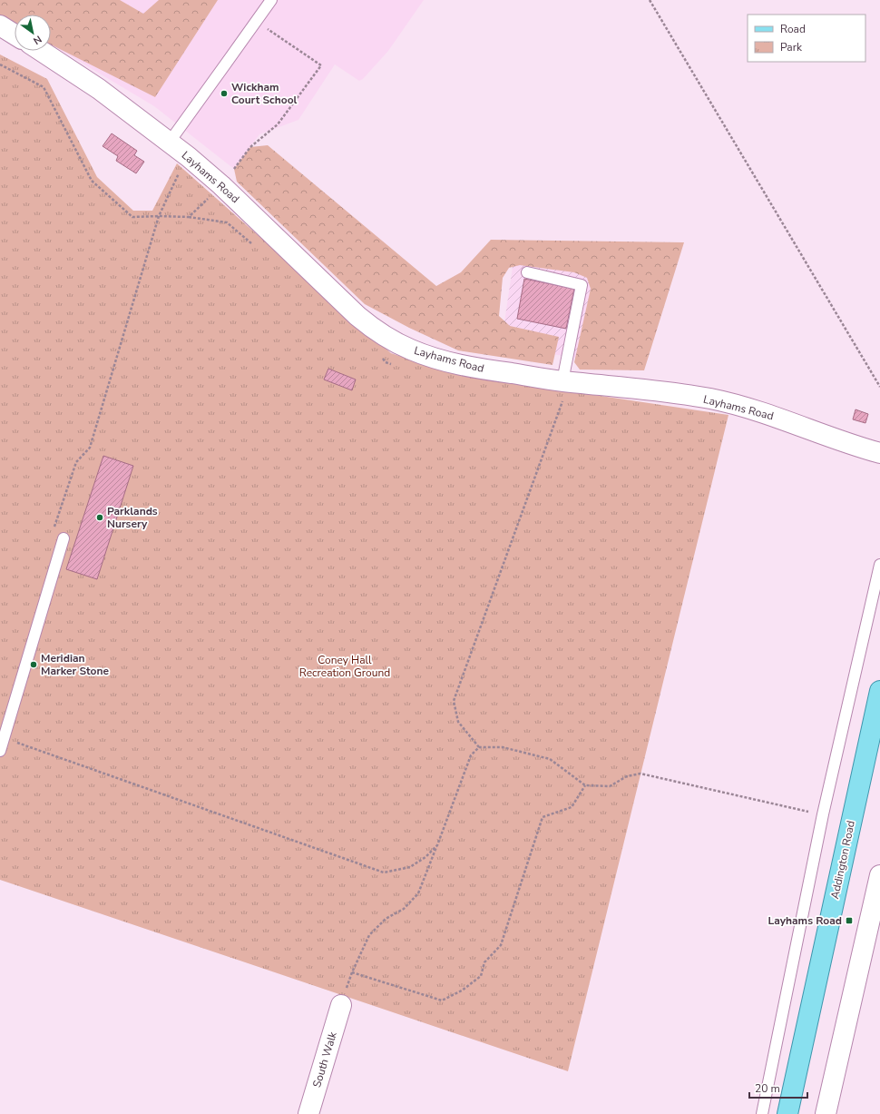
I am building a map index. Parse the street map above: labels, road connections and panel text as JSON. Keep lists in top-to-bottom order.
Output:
{
  "streets": {
    "main road": ["Addington Road"],
    "street": ["Layhams Road", "South Walk"]
  },
  "parks": ["Coney Hall Recreation Ground"],
  "places": {
    "other": ["Wickham Court School", "Parklands Nursery", "Meridian Marker Stone"],
    "transit": ["Layhams Road"]
  },
  "legend": ["Road", "Park"],
  "scale_bar": "20 m",
  "north": "bottom right"
}
